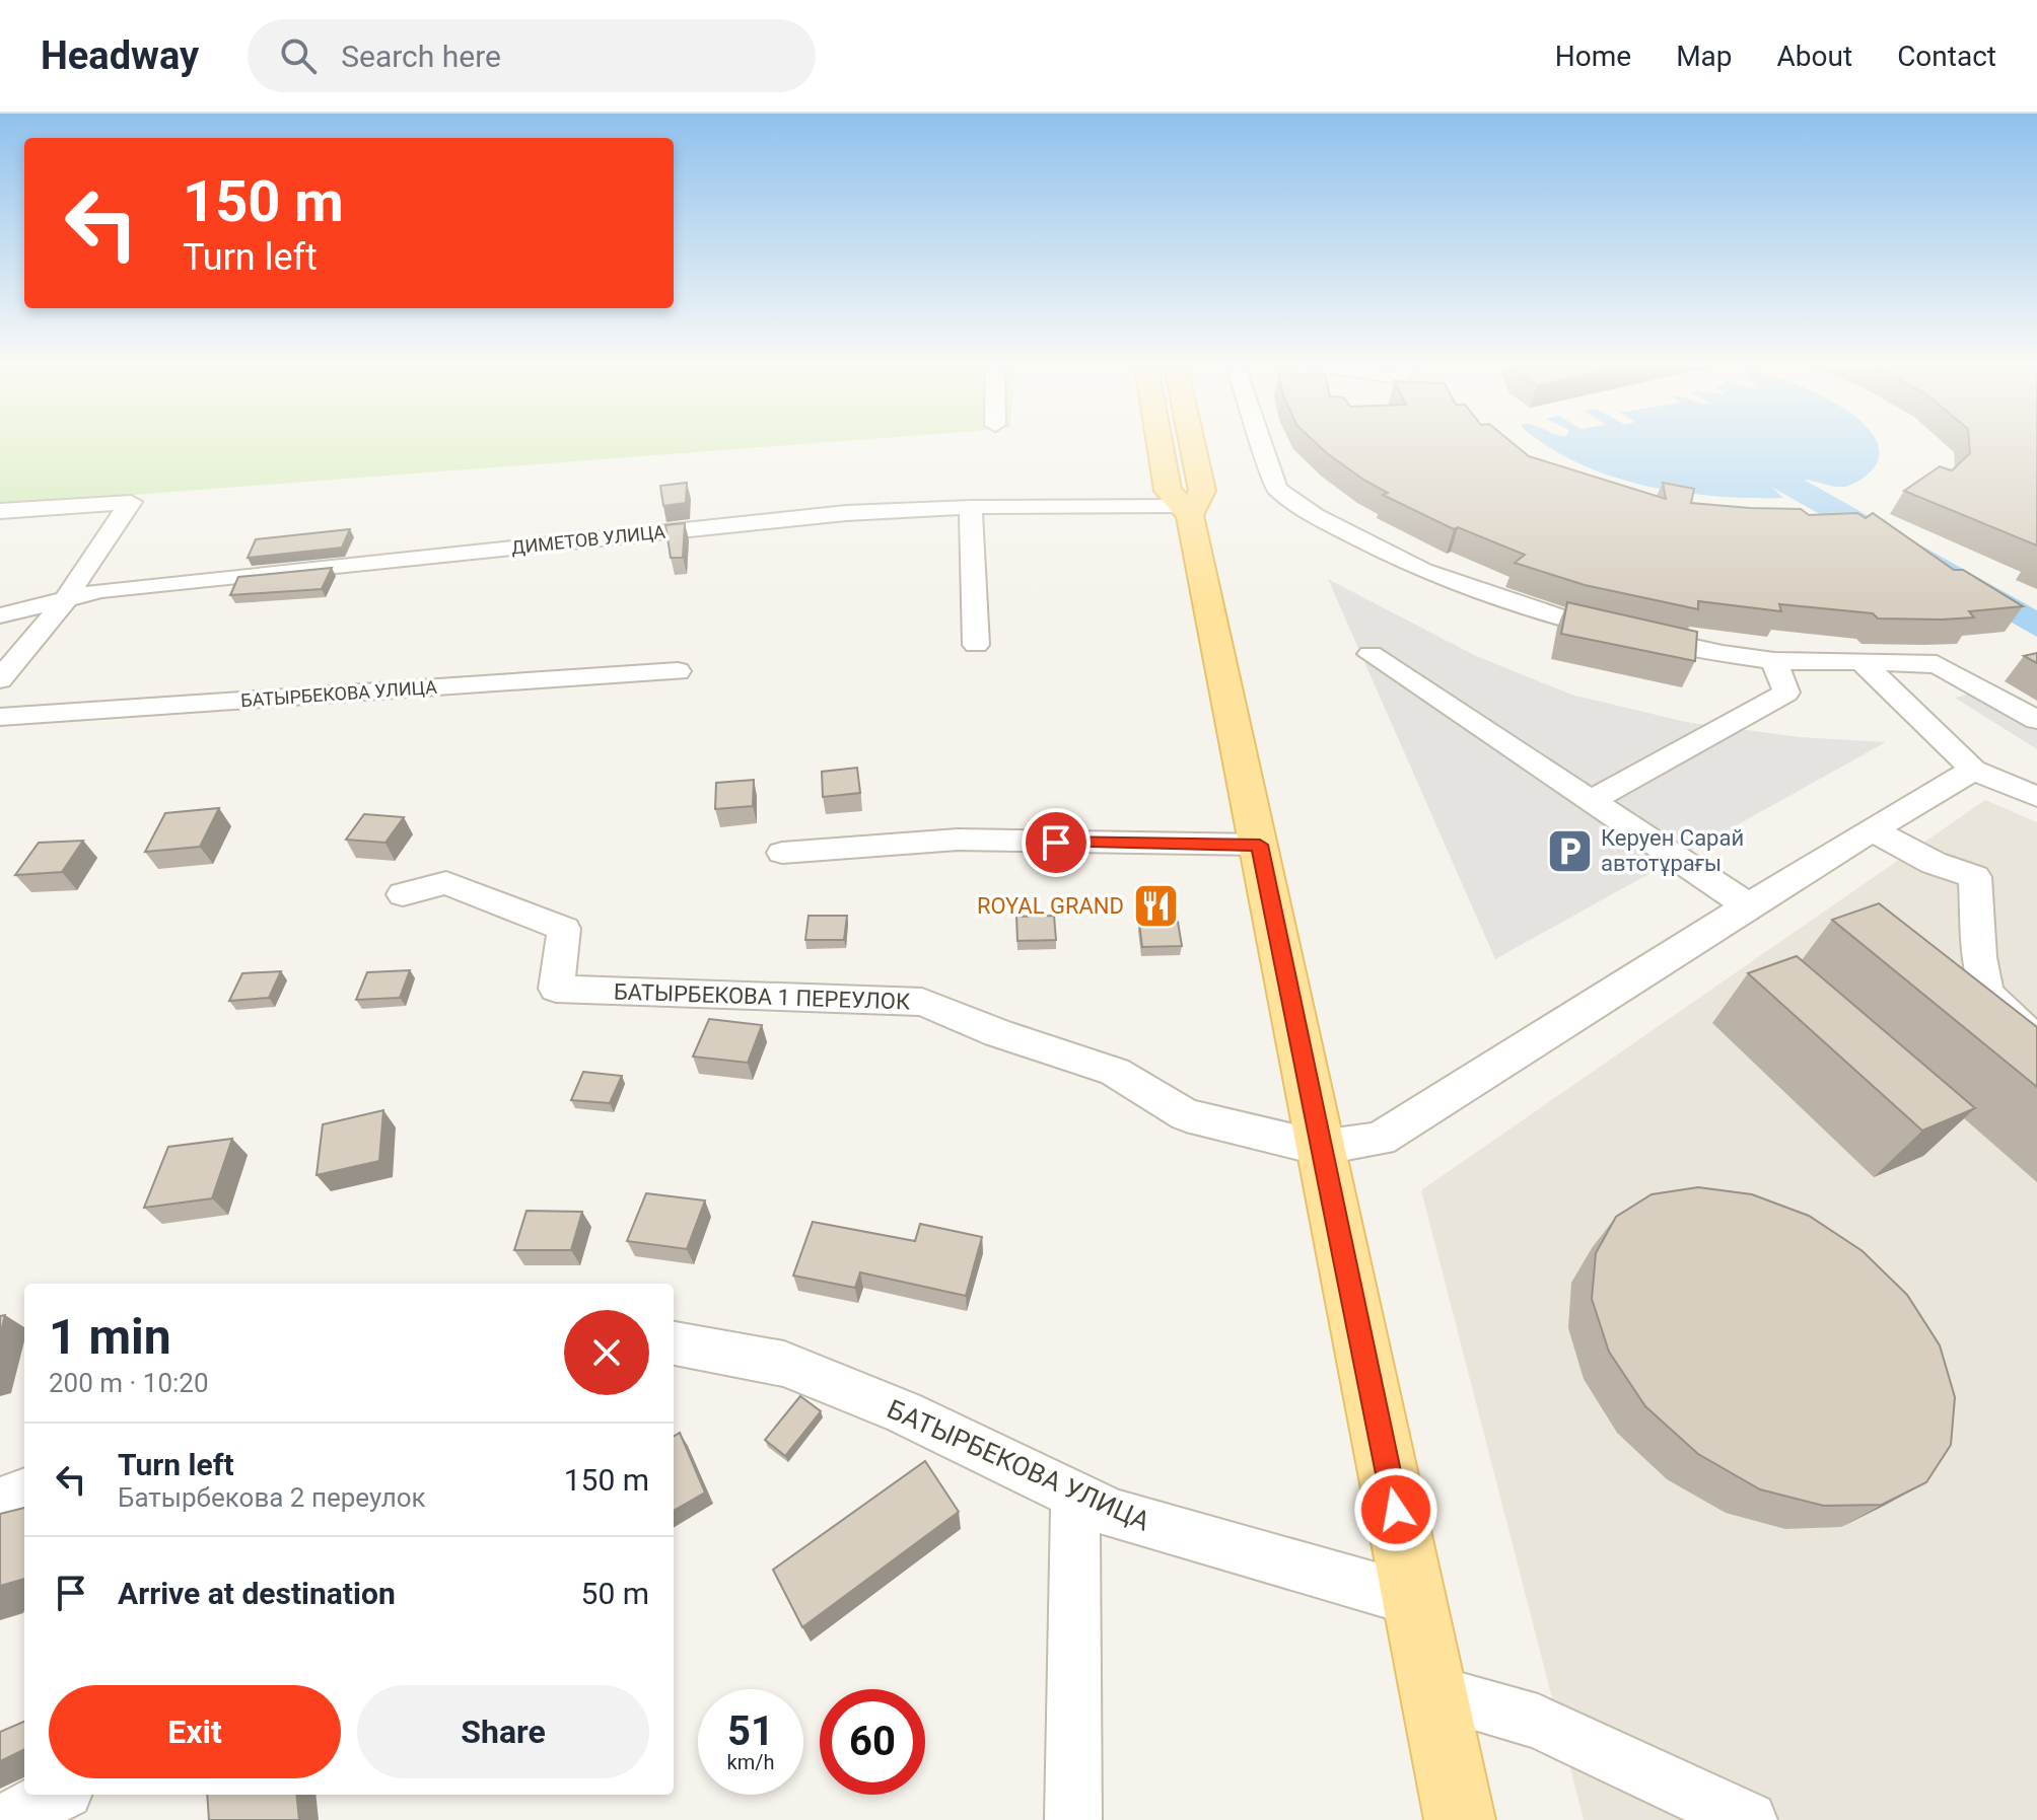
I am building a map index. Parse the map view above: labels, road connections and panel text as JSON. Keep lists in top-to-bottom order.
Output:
{
  "streets": {
    "street": ["ДИМЕТОВ УЛИЦА", "БАТЫРБЕКОВА УЛИЦА", "БАТЫРБЕКОВА 1 ПЕРЕУЛОК"]
  },
  "places": {
    "parking": ["Керуен Сарай автотұрағы"],
    "restaurant": ["ROYAL GRAND"]
  },
  "page": {
    "header": "Headway",
    "search": "Search here",
    "nav": [
      "Home",
      "Map",
      "About",
      "Contact"
    ],
    "turn": ["150 m", "Turn left"],
    "heading": ["1 min", "200 m · 10:20"],
    "list": [
      {
        "name": "Turn left",
        "note": "Батырбекова 2 переулок",
        "value": "150 m"
      },
      {
        "name": "Arrive at destination",
        "value": "50 m"
      }
    ],
    "buttons": ["Exit", "Share"],
    "speed": "51 km/h",
    "limit": "60"
  }
}
